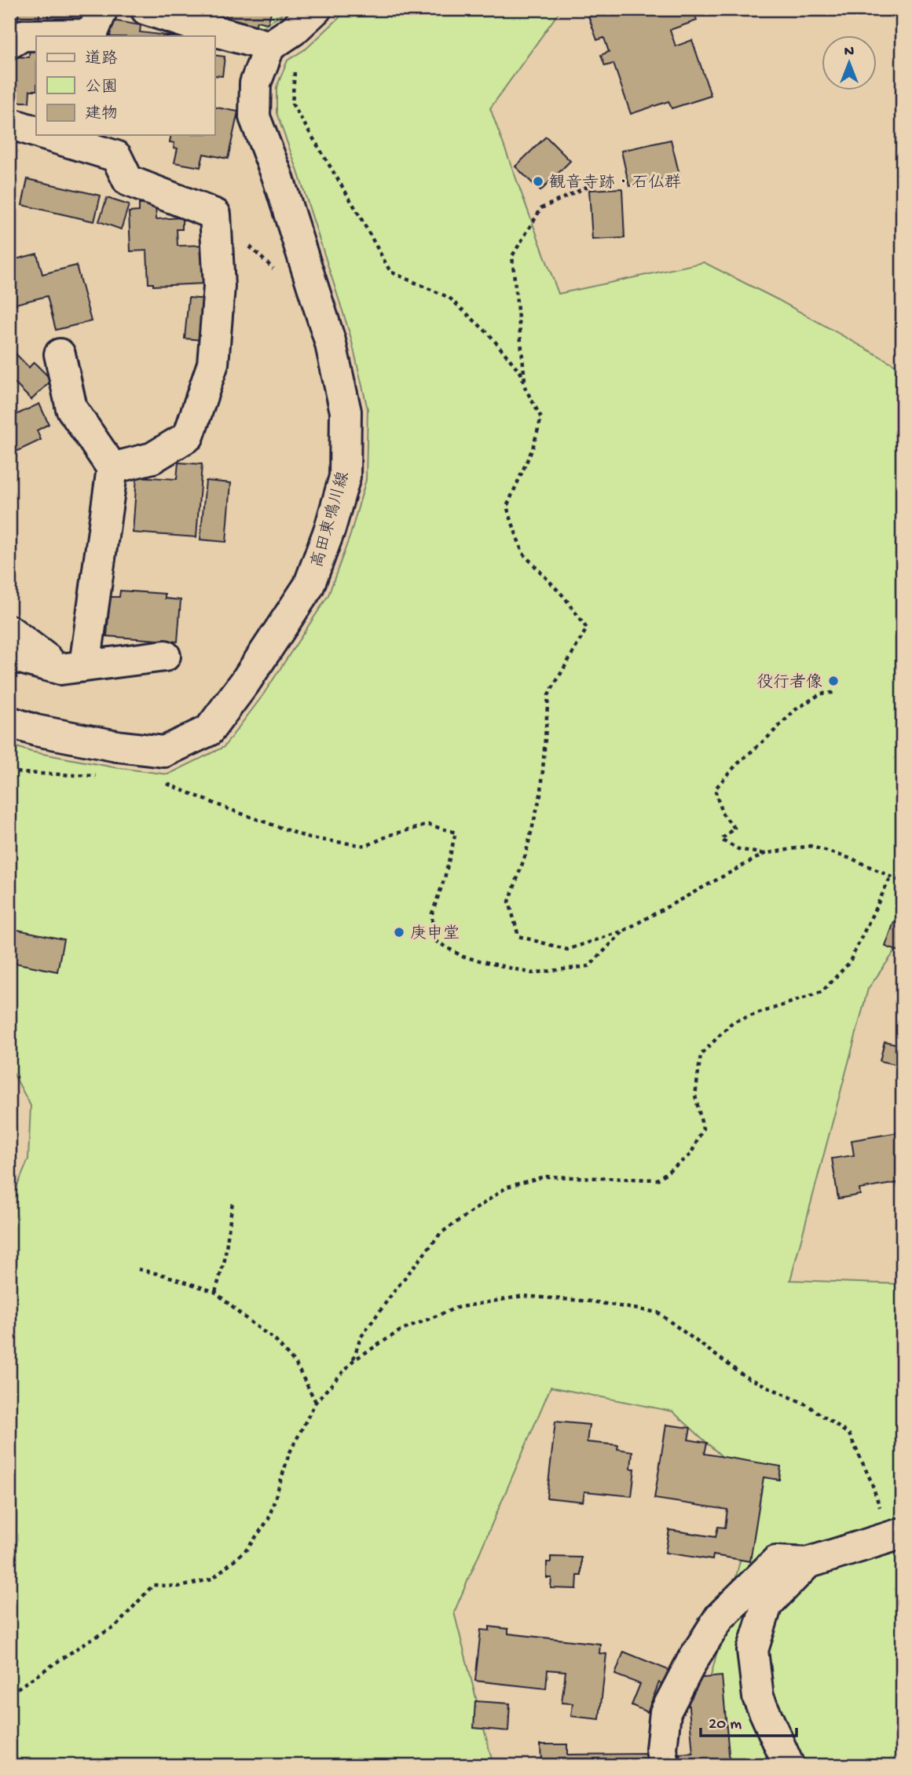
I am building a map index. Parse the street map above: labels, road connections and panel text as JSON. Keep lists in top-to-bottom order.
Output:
{
  "streets": {
    "main road": ["高田東鳴川線"]
  },
  "places": ["観音寺跡・石仏群", "役行者像", "庚申堂"],
  "legend": ["道路", "公園", "建物"],
  "scale_bar": "20 m",
  "north": "top"
}
